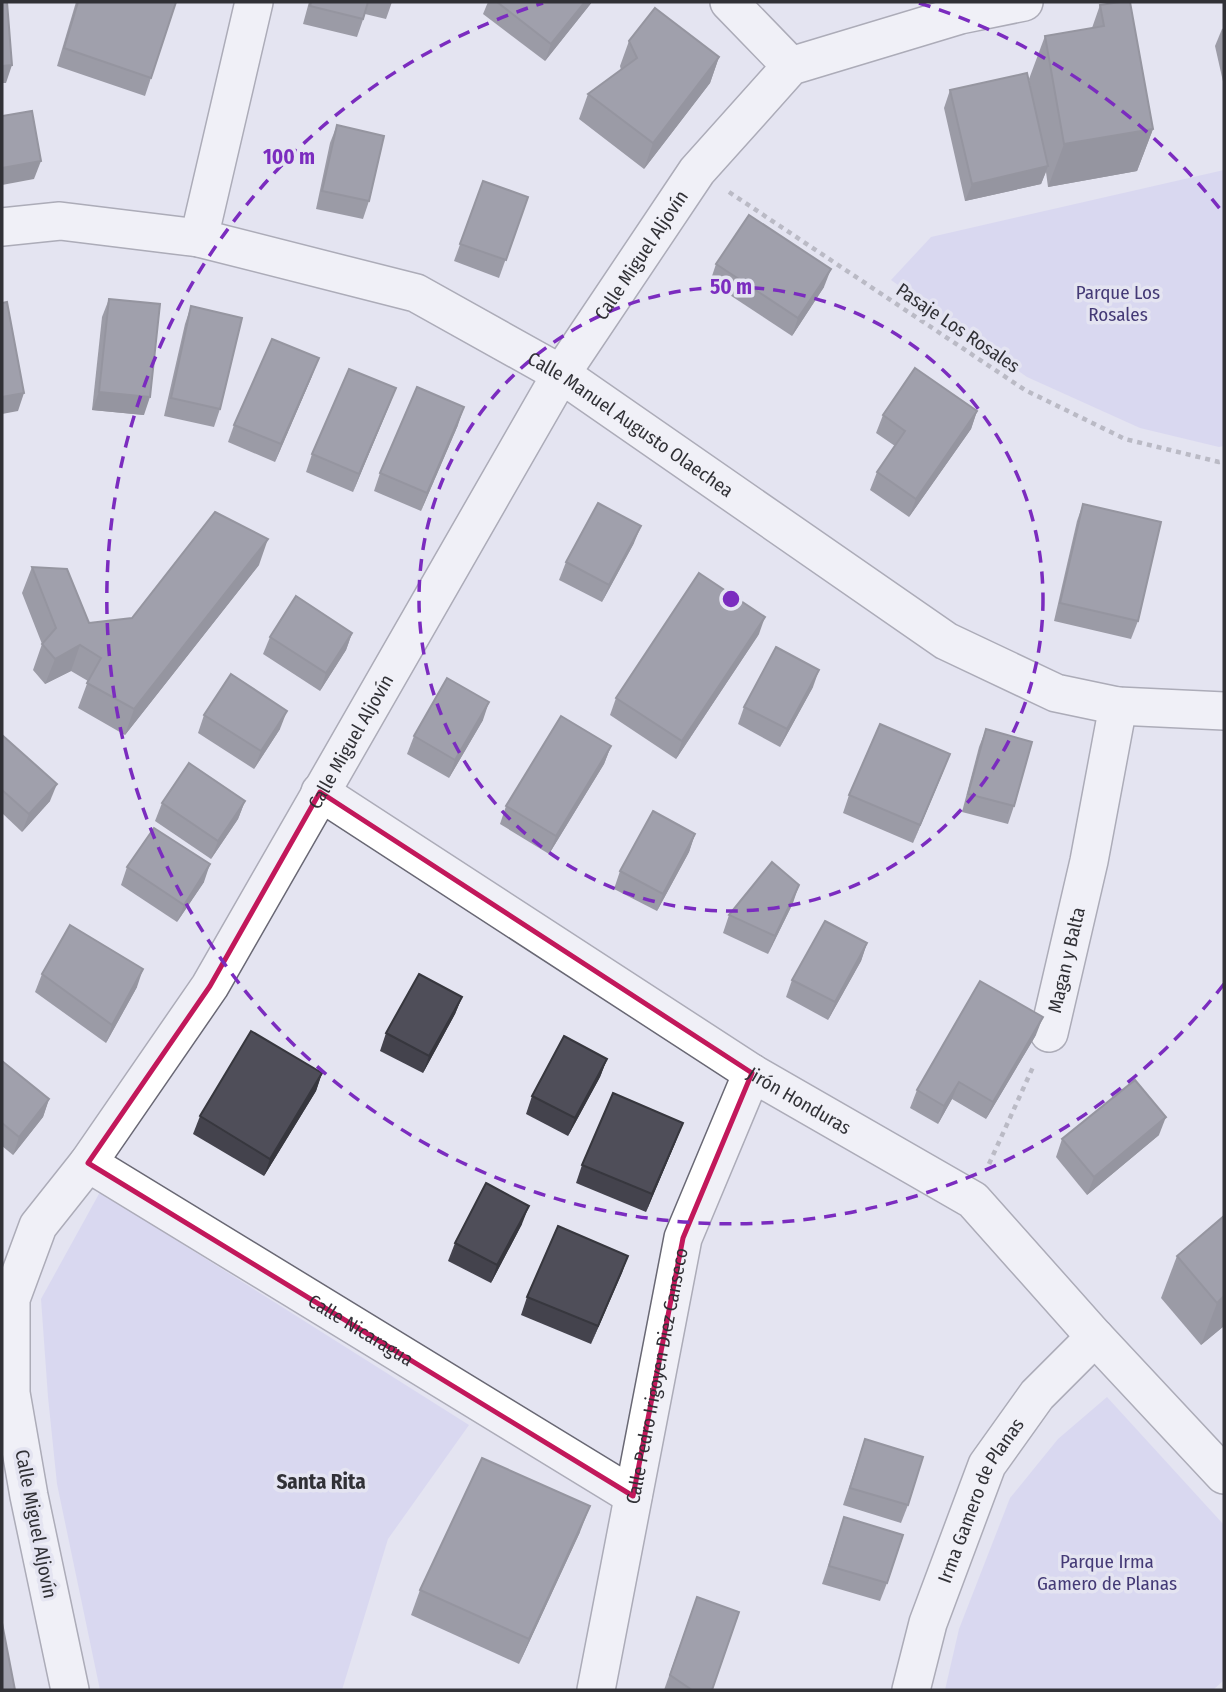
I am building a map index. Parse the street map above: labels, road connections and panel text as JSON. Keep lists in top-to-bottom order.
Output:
{
  "streets": {
    "street": [
      "Calle Miguel Aljovín",
      "Calle Manuel Augusto Olaechea",
      "Magan y Balta",
      "Jirón Honduras",
      "Calle Nicaragua",
      "Calle Pedro Irigoyen Diez Canseco",
      "Irma Gamero de Planas"
    ],
    "path": ["Pasaje Los Rosales"]
  },
  "crossings": [
    ["Calle Miguel Aljovín", "Pasaje Los Rosales"],
    ["Calle Miguel Aljovín", "Calle Manuel Augusto Olaechea"],
    ["Calle Miguel Aljovín", "Jirón Honduras"],
    ["Calle Miguel Aljovín", "Calle Nicaragua"],
    ["Calle Manuel Augusto Olaechea", "Magan y Balta"],
    ["Magan y Balta", "Jirón Honduras"],
    ["Jirón Honduras", "Calle Pedro Irigoyen Diez Canseco"],
    ["Jirón Honduras", "Irma Gamero de Planas"],
    ["Calle Nicaragua", "Calle Pedro Irigoyen Diez Canseco"]
  ],
  "districts": ["Santa Rita"],
  "parks": ["Parque Los Rosales", "Parque Irma Gamero de Planas"],
  "rings": ["100 m", "50 m"]
}
